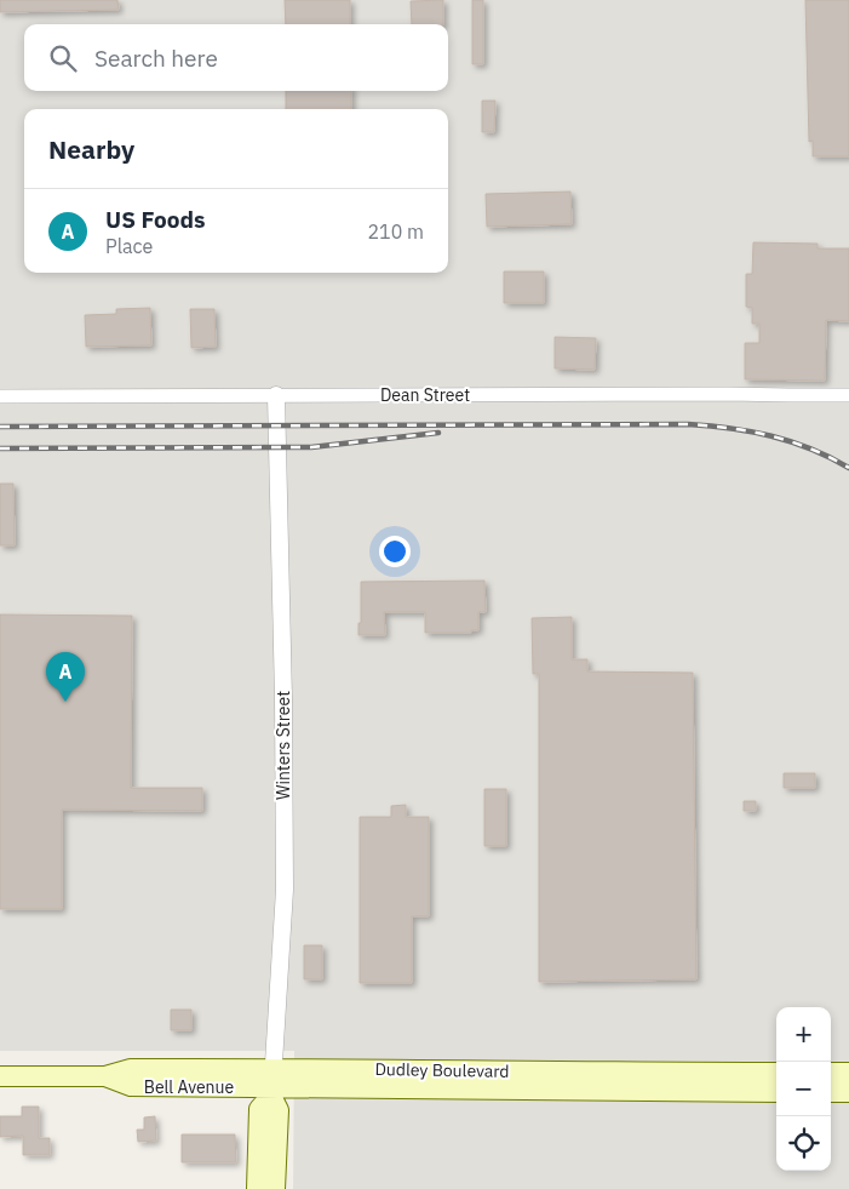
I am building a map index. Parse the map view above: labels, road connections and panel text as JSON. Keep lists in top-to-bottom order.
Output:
{
  "streets": {
    "main road": ["Winters Street", "Dudley Boulevard", "Bell Avenue"],
    "street": ["Dean Street"]
  },
  "crossings": [
    ["Dean Street", "Winters Street"],
    ["Winters Street", "Dudley Boulevard"],
    ["Winters Street", "Bell Avenue"],
    ["Dudley Boulevard", "Bell Avenue"]
  ],
  "page": {
    "search": "Search here",
    "heading": "Nearby",
    "list": [
      {
        "mark": "A",
        "name": "US Foods",
        "note": "Place",
        "value": "210 m"
      }
    ],
    "pins": "A",
    "map_buttons": ["+", "−"]
  }
}
